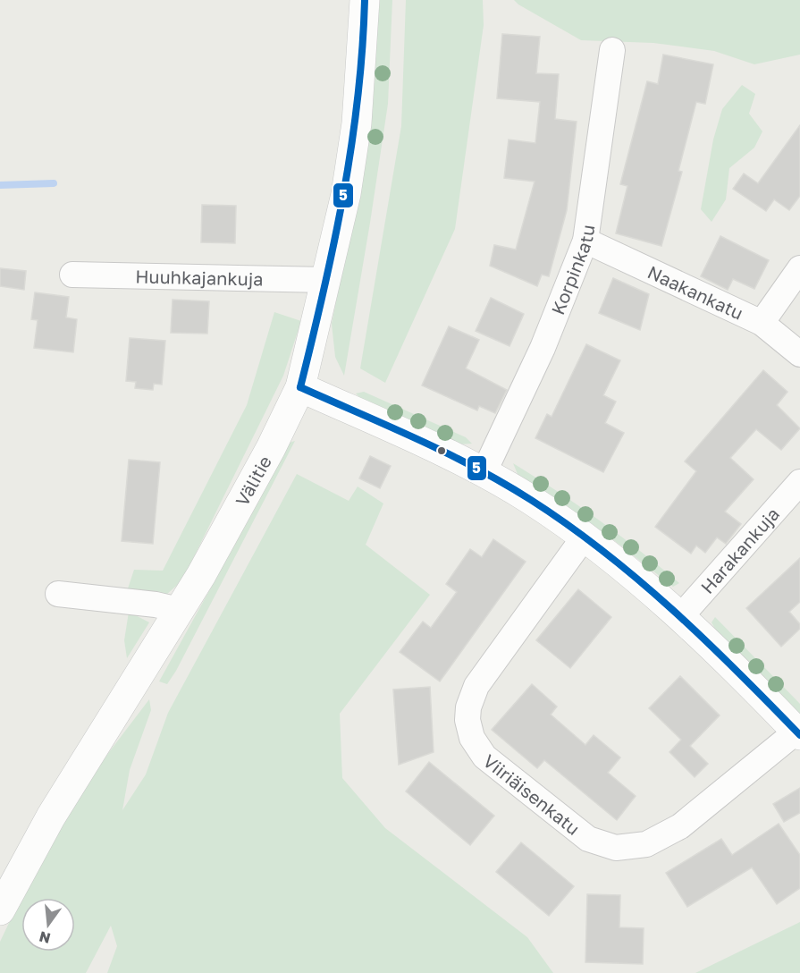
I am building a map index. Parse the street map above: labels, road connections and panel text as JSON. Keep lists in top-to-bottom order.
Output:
{
  "streets": {
    "main road": ["Välitie"],
    "street": [
      "Korpinkatu",
      "Huuhkajankuja",
      "Naakankatu",
      "Harakankuja",
      "Viiriäisenkatu"
    ]
  },
  "crossings": [
    ["Korpinkatu", "Naakankatu"],
    ["Huuhkajankuja", "Välitie"]
  ],
  "lines": ["transit line 5"],
  "north": "bottom"
}
